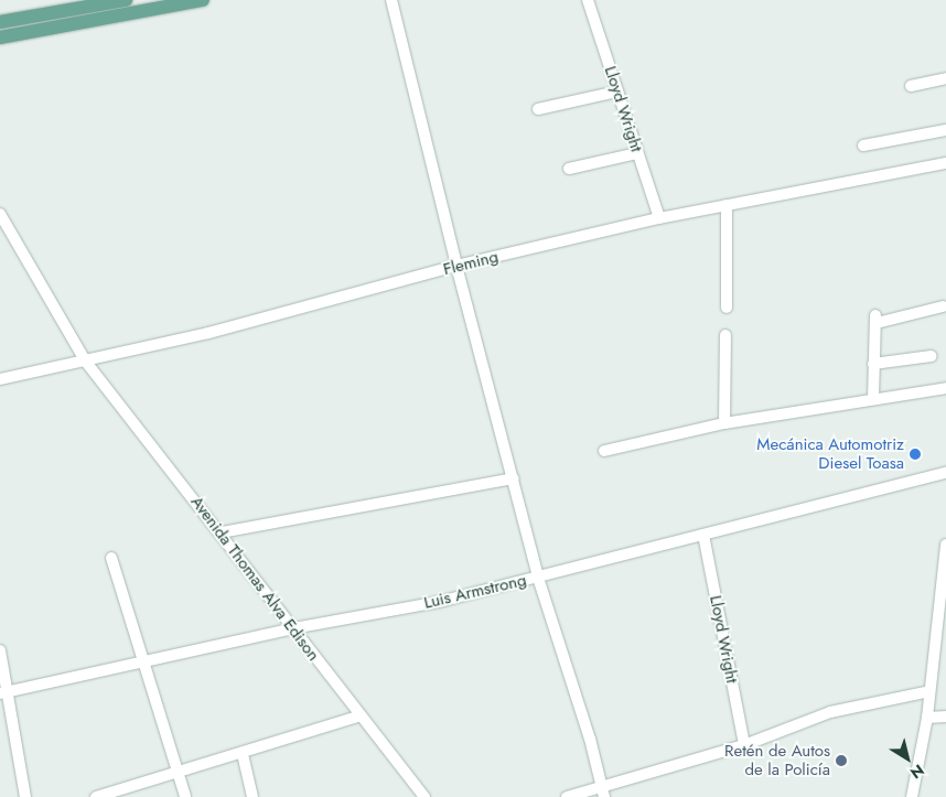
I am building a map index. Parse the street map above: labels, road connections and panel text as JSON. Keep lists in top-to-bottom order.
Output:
{
  "streets": {
    "street": [
      "Lloyd Wright",
      "Fleming",
      "Avenida Thomas Alva Edison",
      "Luis Armstrong"
    ]
  },
  "crossings": [
    ["Lloyd Wright", "Fleming"],
    ["Lloyd Wright", "Luis Armstrong"],
    ["Fleming", "Avenida Thomas Alva Edison"],
    ["Avenida Thomas Alva Edison", "Luis Armstrong"]
  ],
  "places": ["Mecánica Automotriz Diesel Toasa", "Retén de Autos de la Policía"],
  "north": "bottom right"
}
